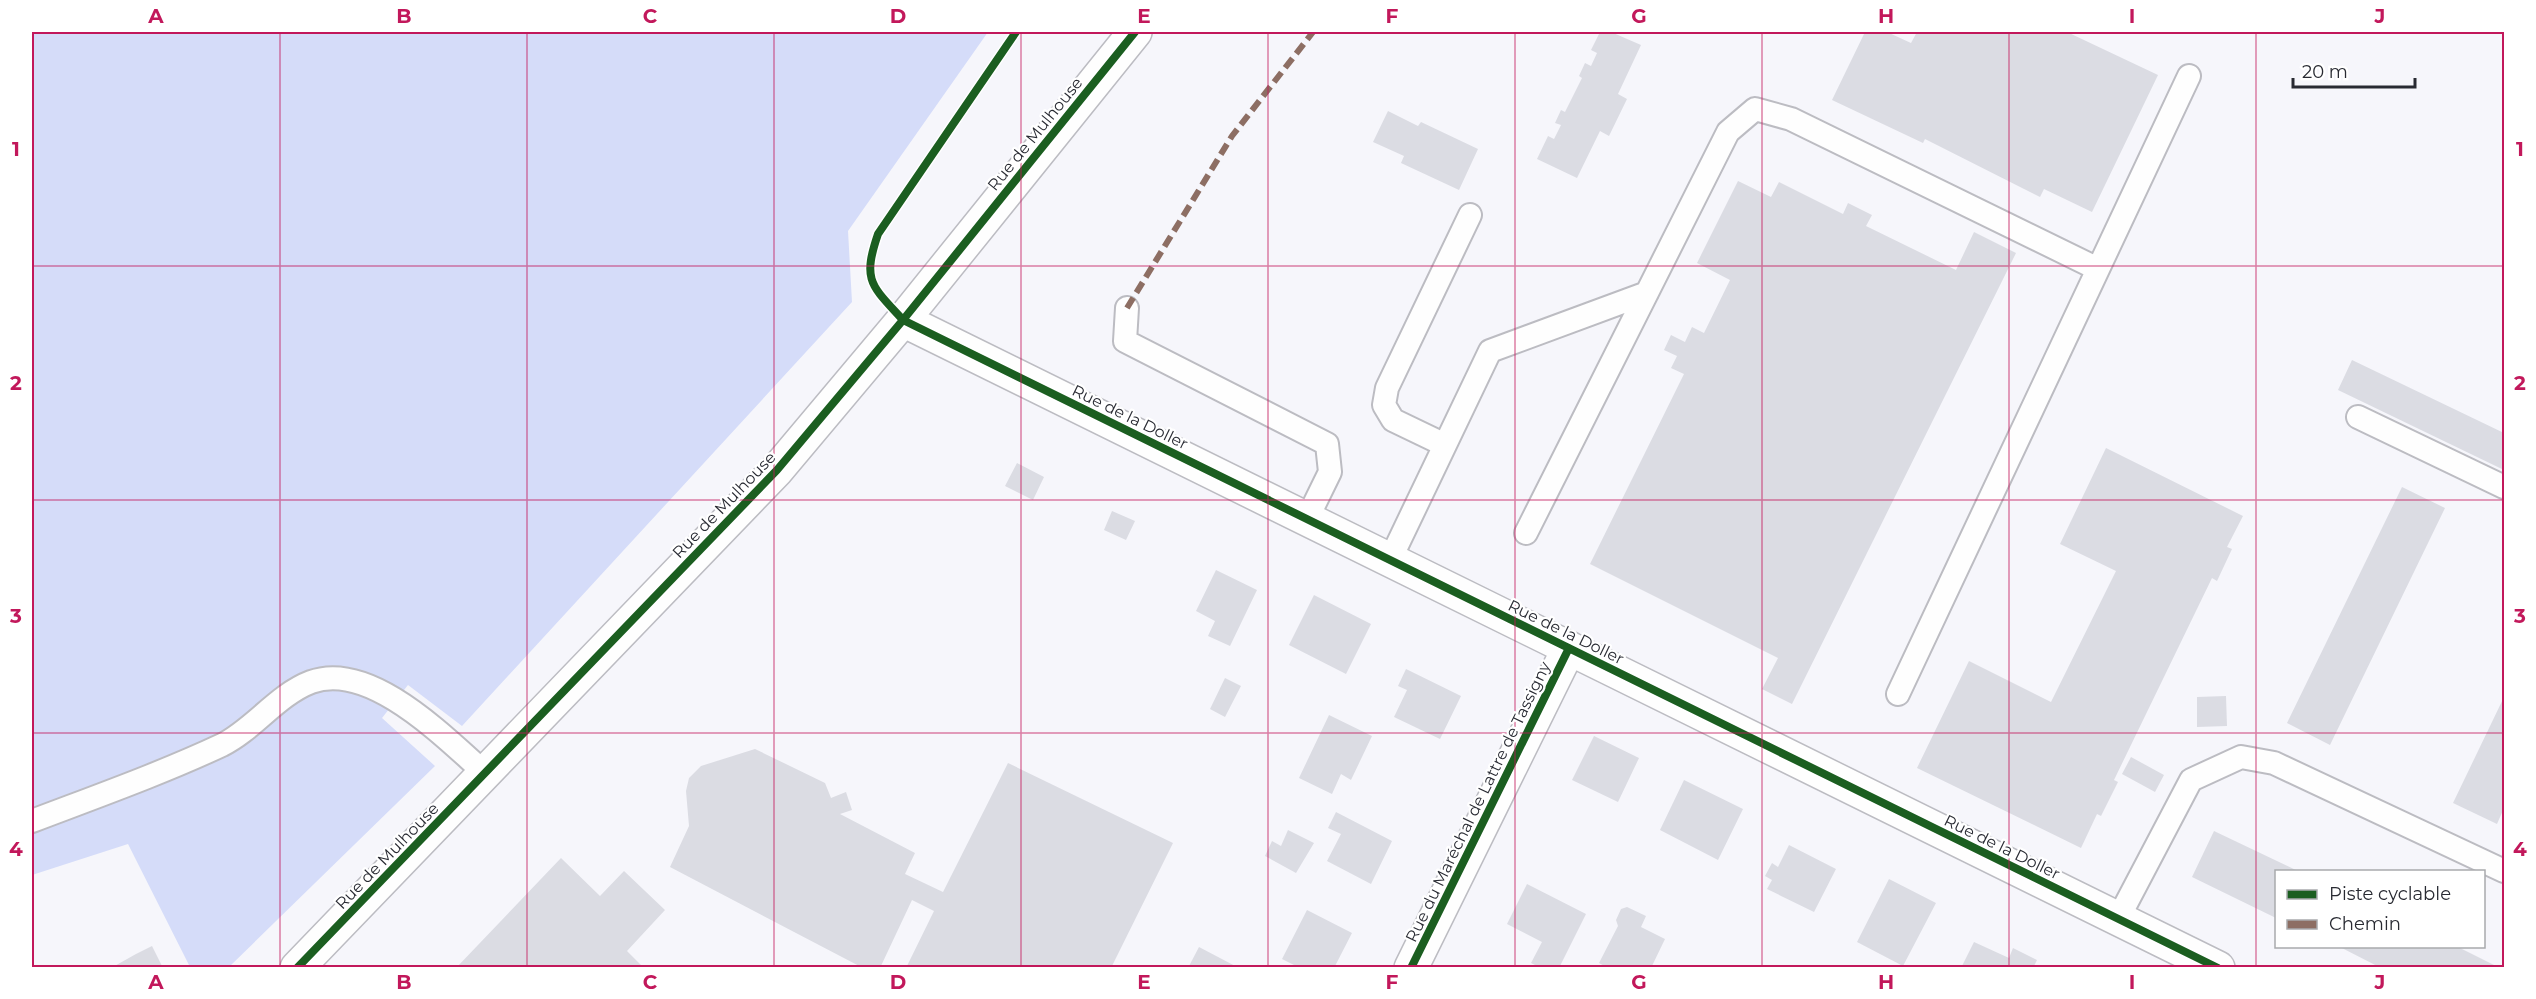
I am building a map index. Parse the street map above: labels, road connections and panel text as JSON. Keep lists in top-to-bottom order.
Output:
{
  "streets": {
    "street": ["Rue de Mulhouse", "Rue de la Doller", "Rue du Maréchal de Lattre de Tassigny"]
  },
  "crossings": [
    ["Rue de Mulhouse", "Rue de la Doller"],
    ["Rue de la Doller", "Rue du Maréchal de Lattre de Tassigny"]
  ],
  "legend": ["Piste cyclable", "Chemin"],
  "scale_bar": "20 m",
  "grid": {
    "columns": [
      "A",
      "B",
      "C",
      "D",
      "E",
      "F",
      "G",
      "H",
      "I",
      "J"
    ],
    "rows": [
      "1",
      "2",
      "3",
      "4"
    ]
  }
}
